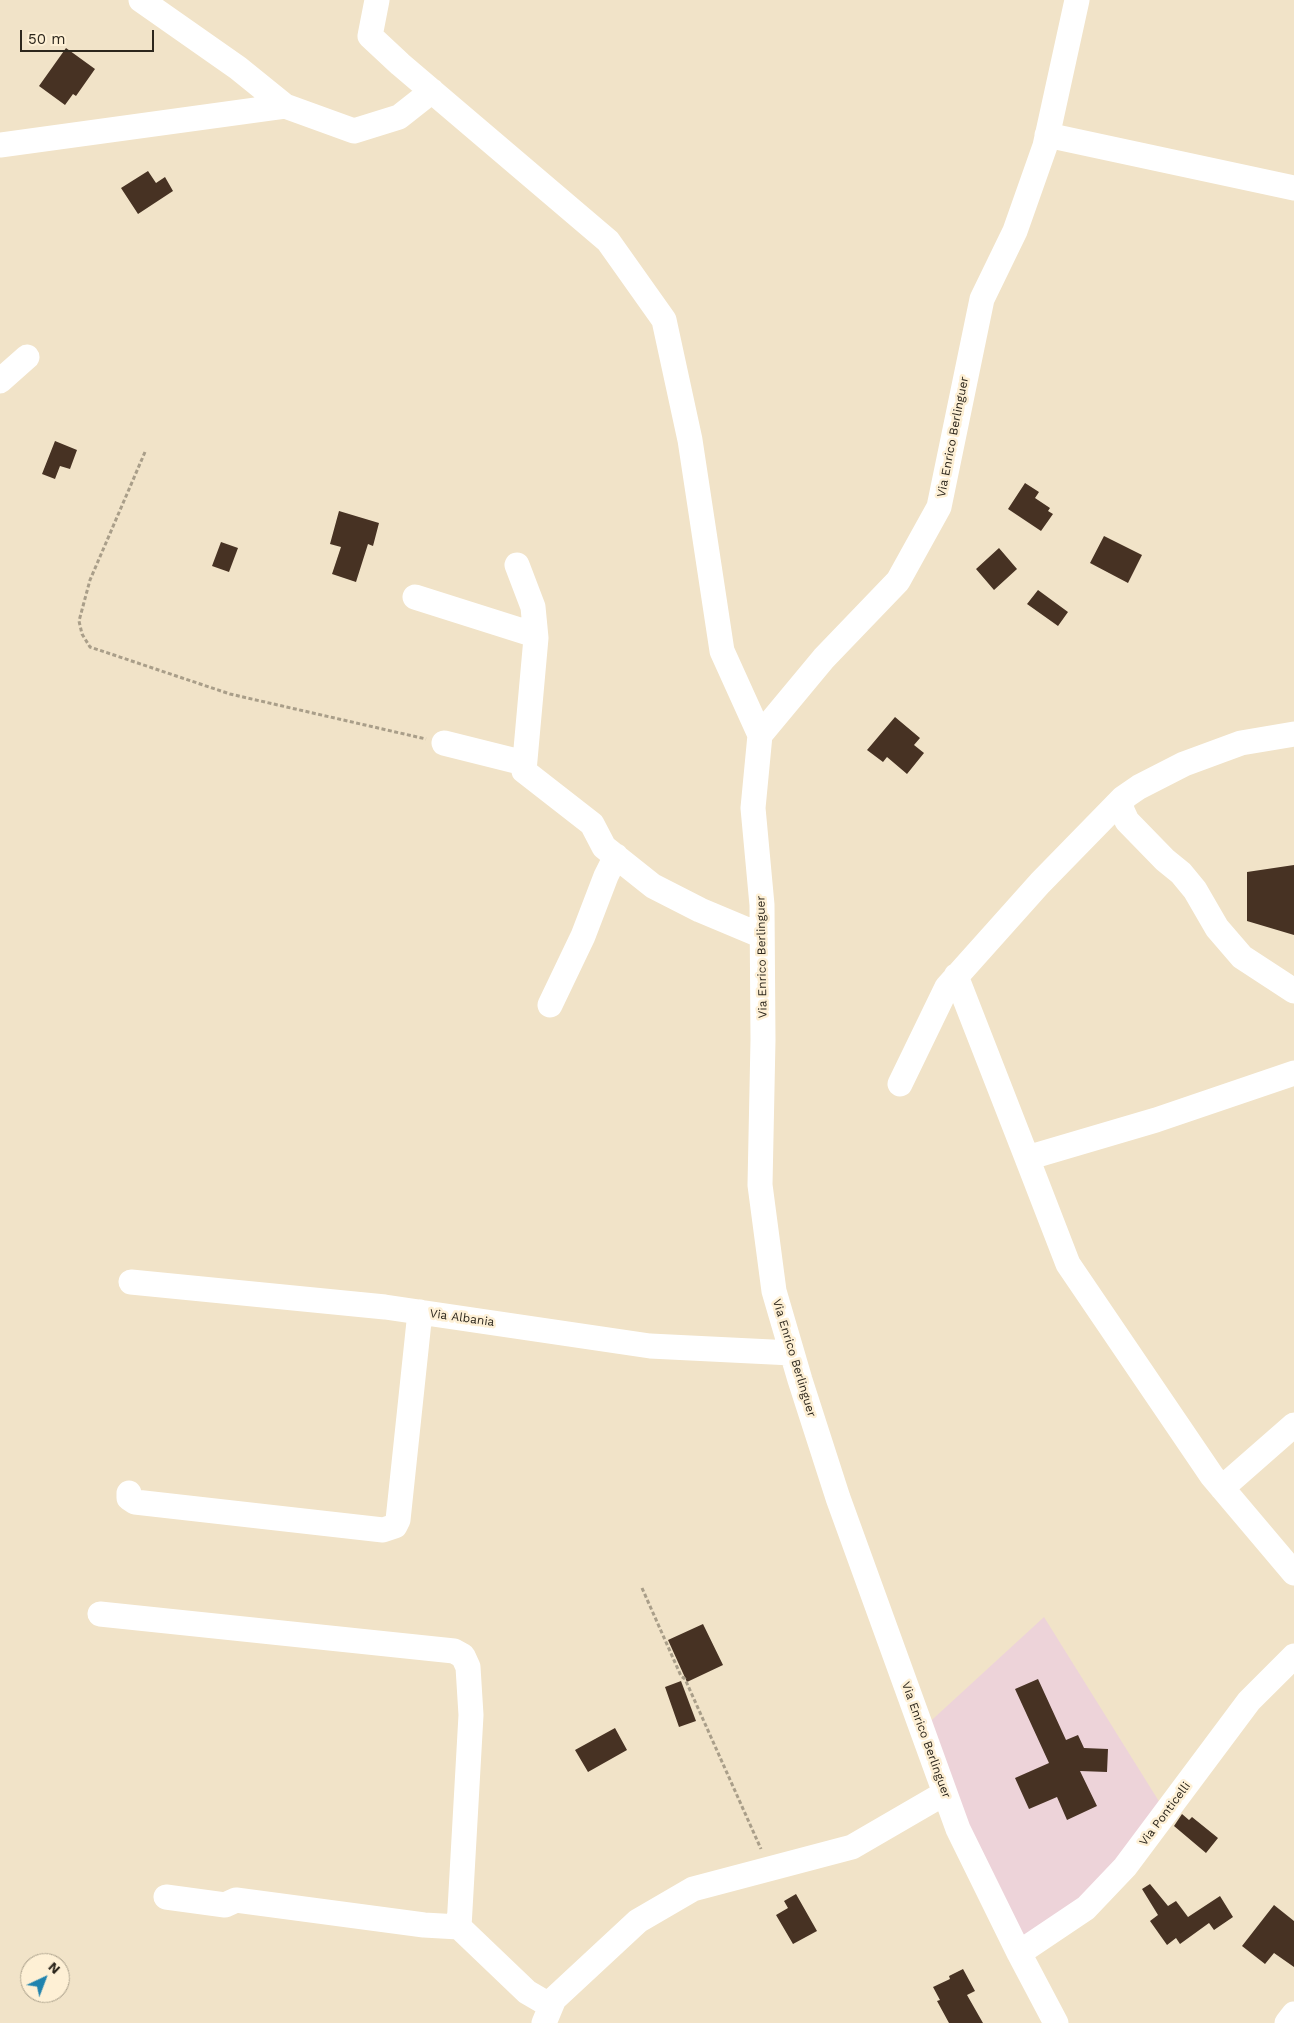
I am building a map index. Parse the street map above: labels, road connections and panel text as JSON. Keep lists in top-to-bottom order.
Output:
{
  "streets": {
    "street": ["Via Enrico Berlinguer", "Via Albania", "Via Ponticelli"]
  },
  "crossings": [
    ["Via Enrico Berlinguer", "Via Albania"],
    ["Via Enrico Berlinguer", "Via Ponticelli"]
  ],
  "scale_bar": "50 m",
  "north": "top right"
}
